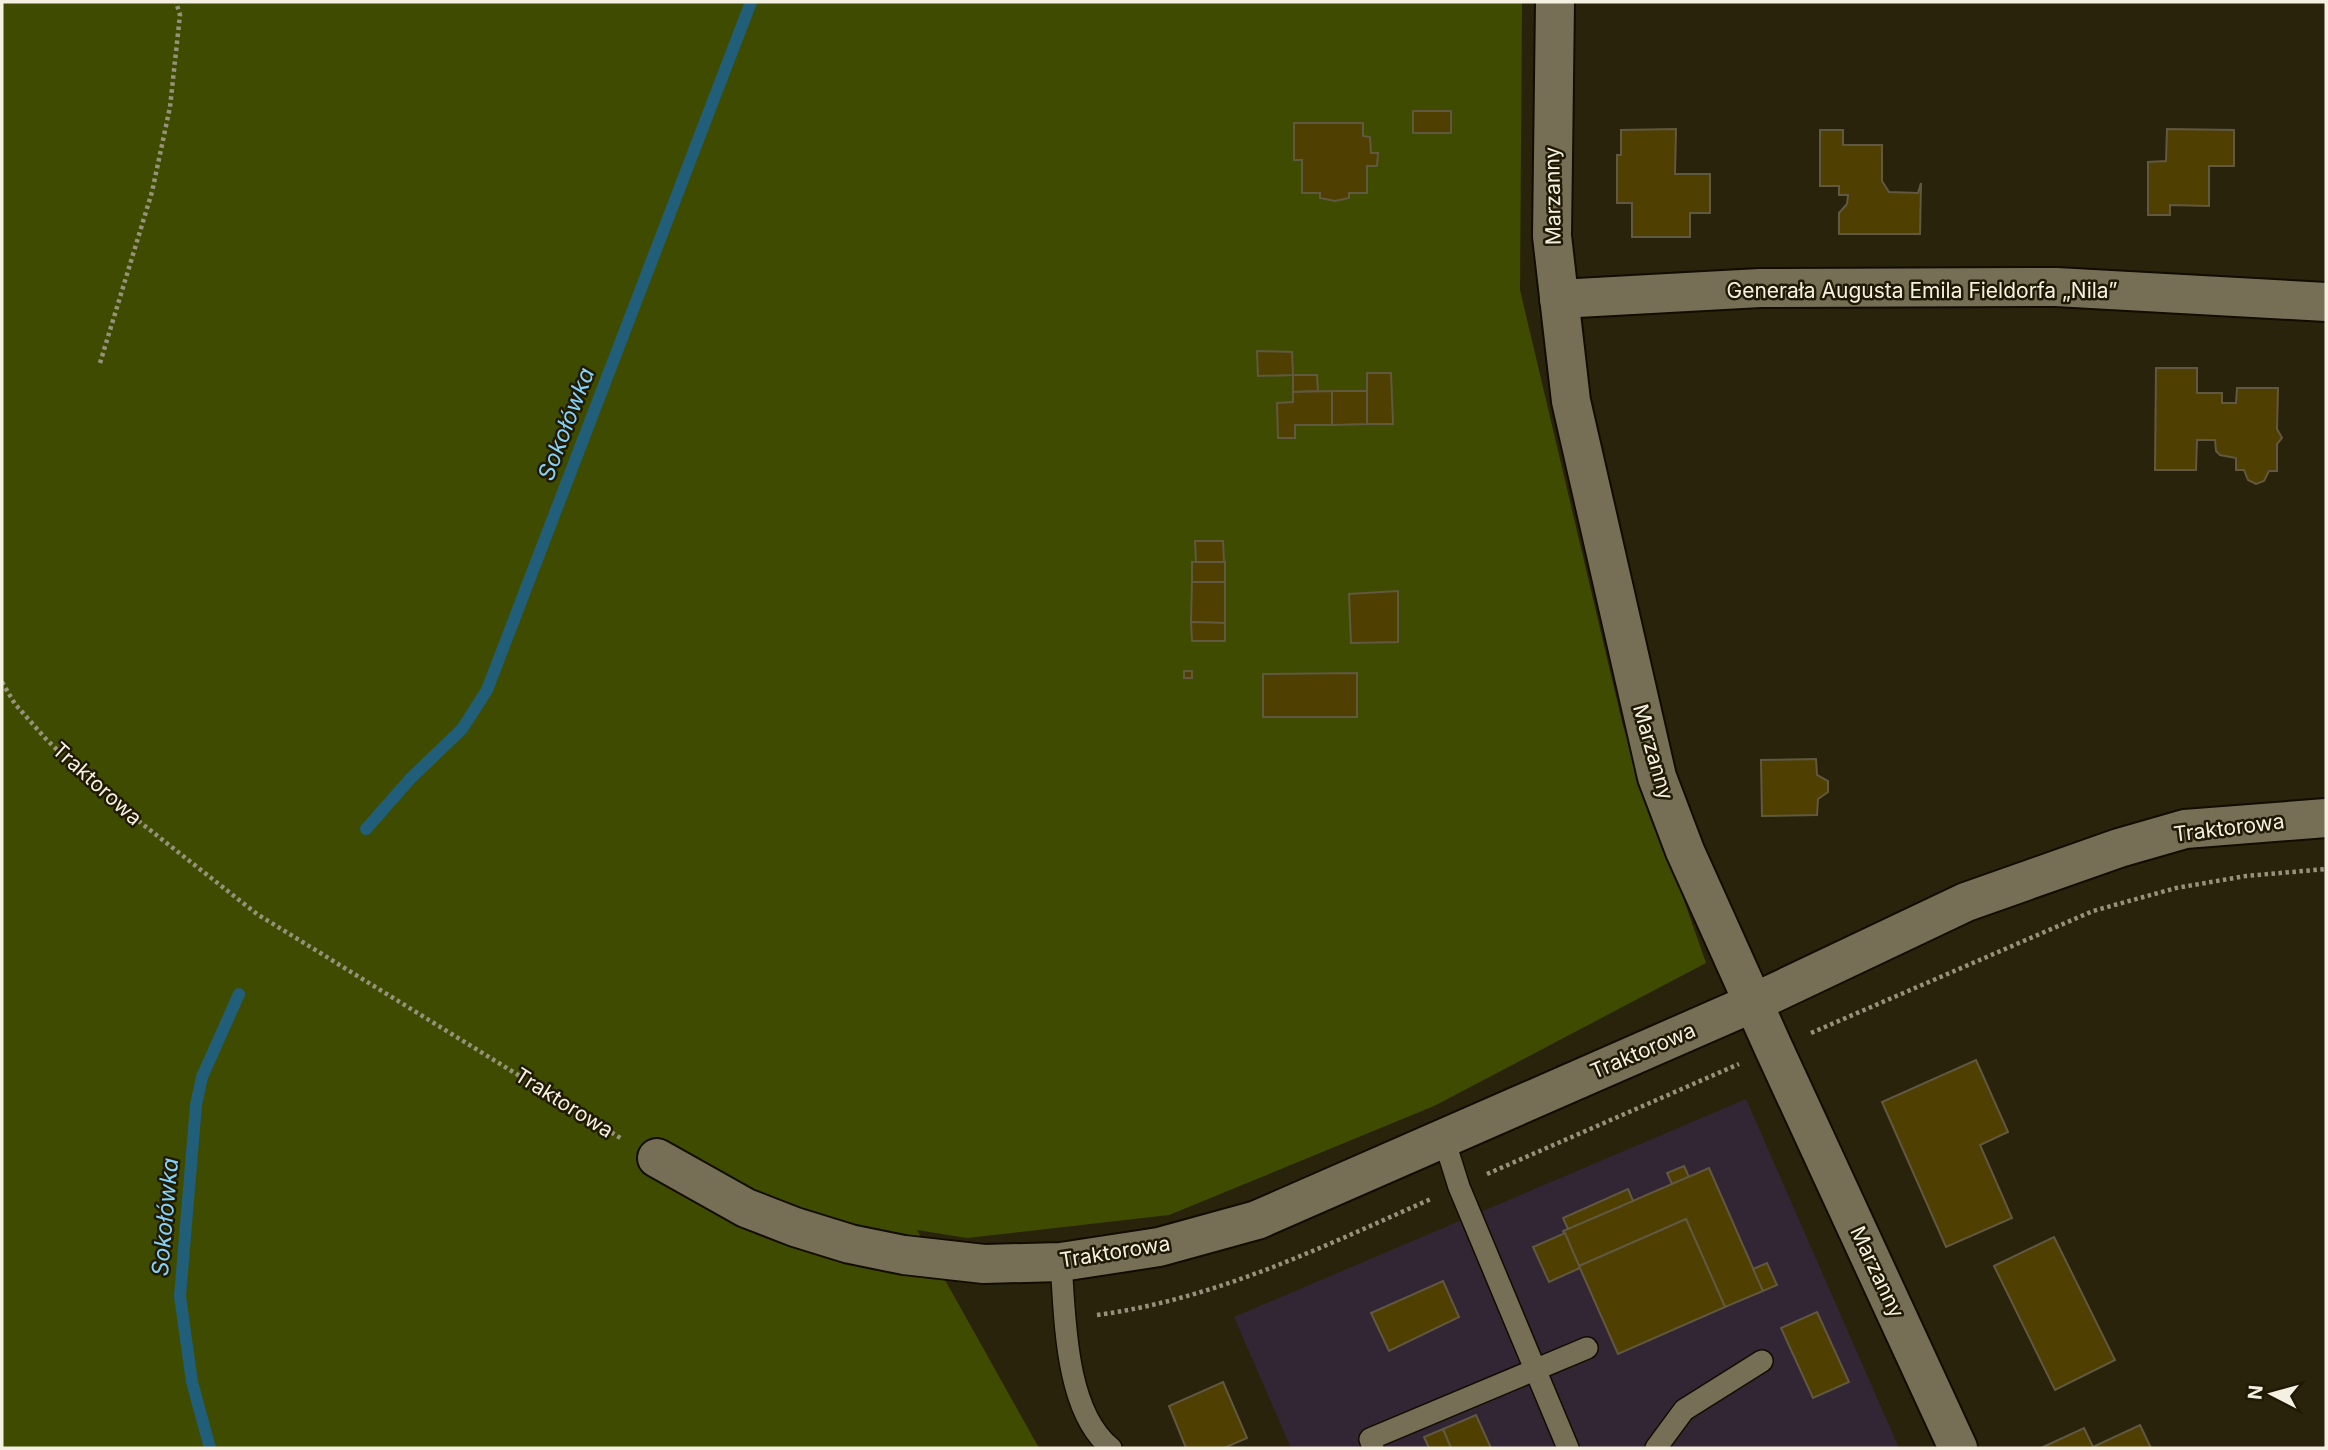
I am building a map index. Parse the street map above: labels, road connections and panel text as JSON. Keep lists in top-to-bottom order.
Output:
{
  "streets": {
    "street": ["Marzanny", "Generała Augusta Emila Fieldorfa „Nila”", "Traktorowa"]
  },
  "crossings": [
    ["Marzanny", "Generała Augusta Emila Fieldorfa „Nila”"],
    ["Marzanny", "Traktorowa"]
  ],
  "water": ["Sokołówka"],
  "north": "left"
}
